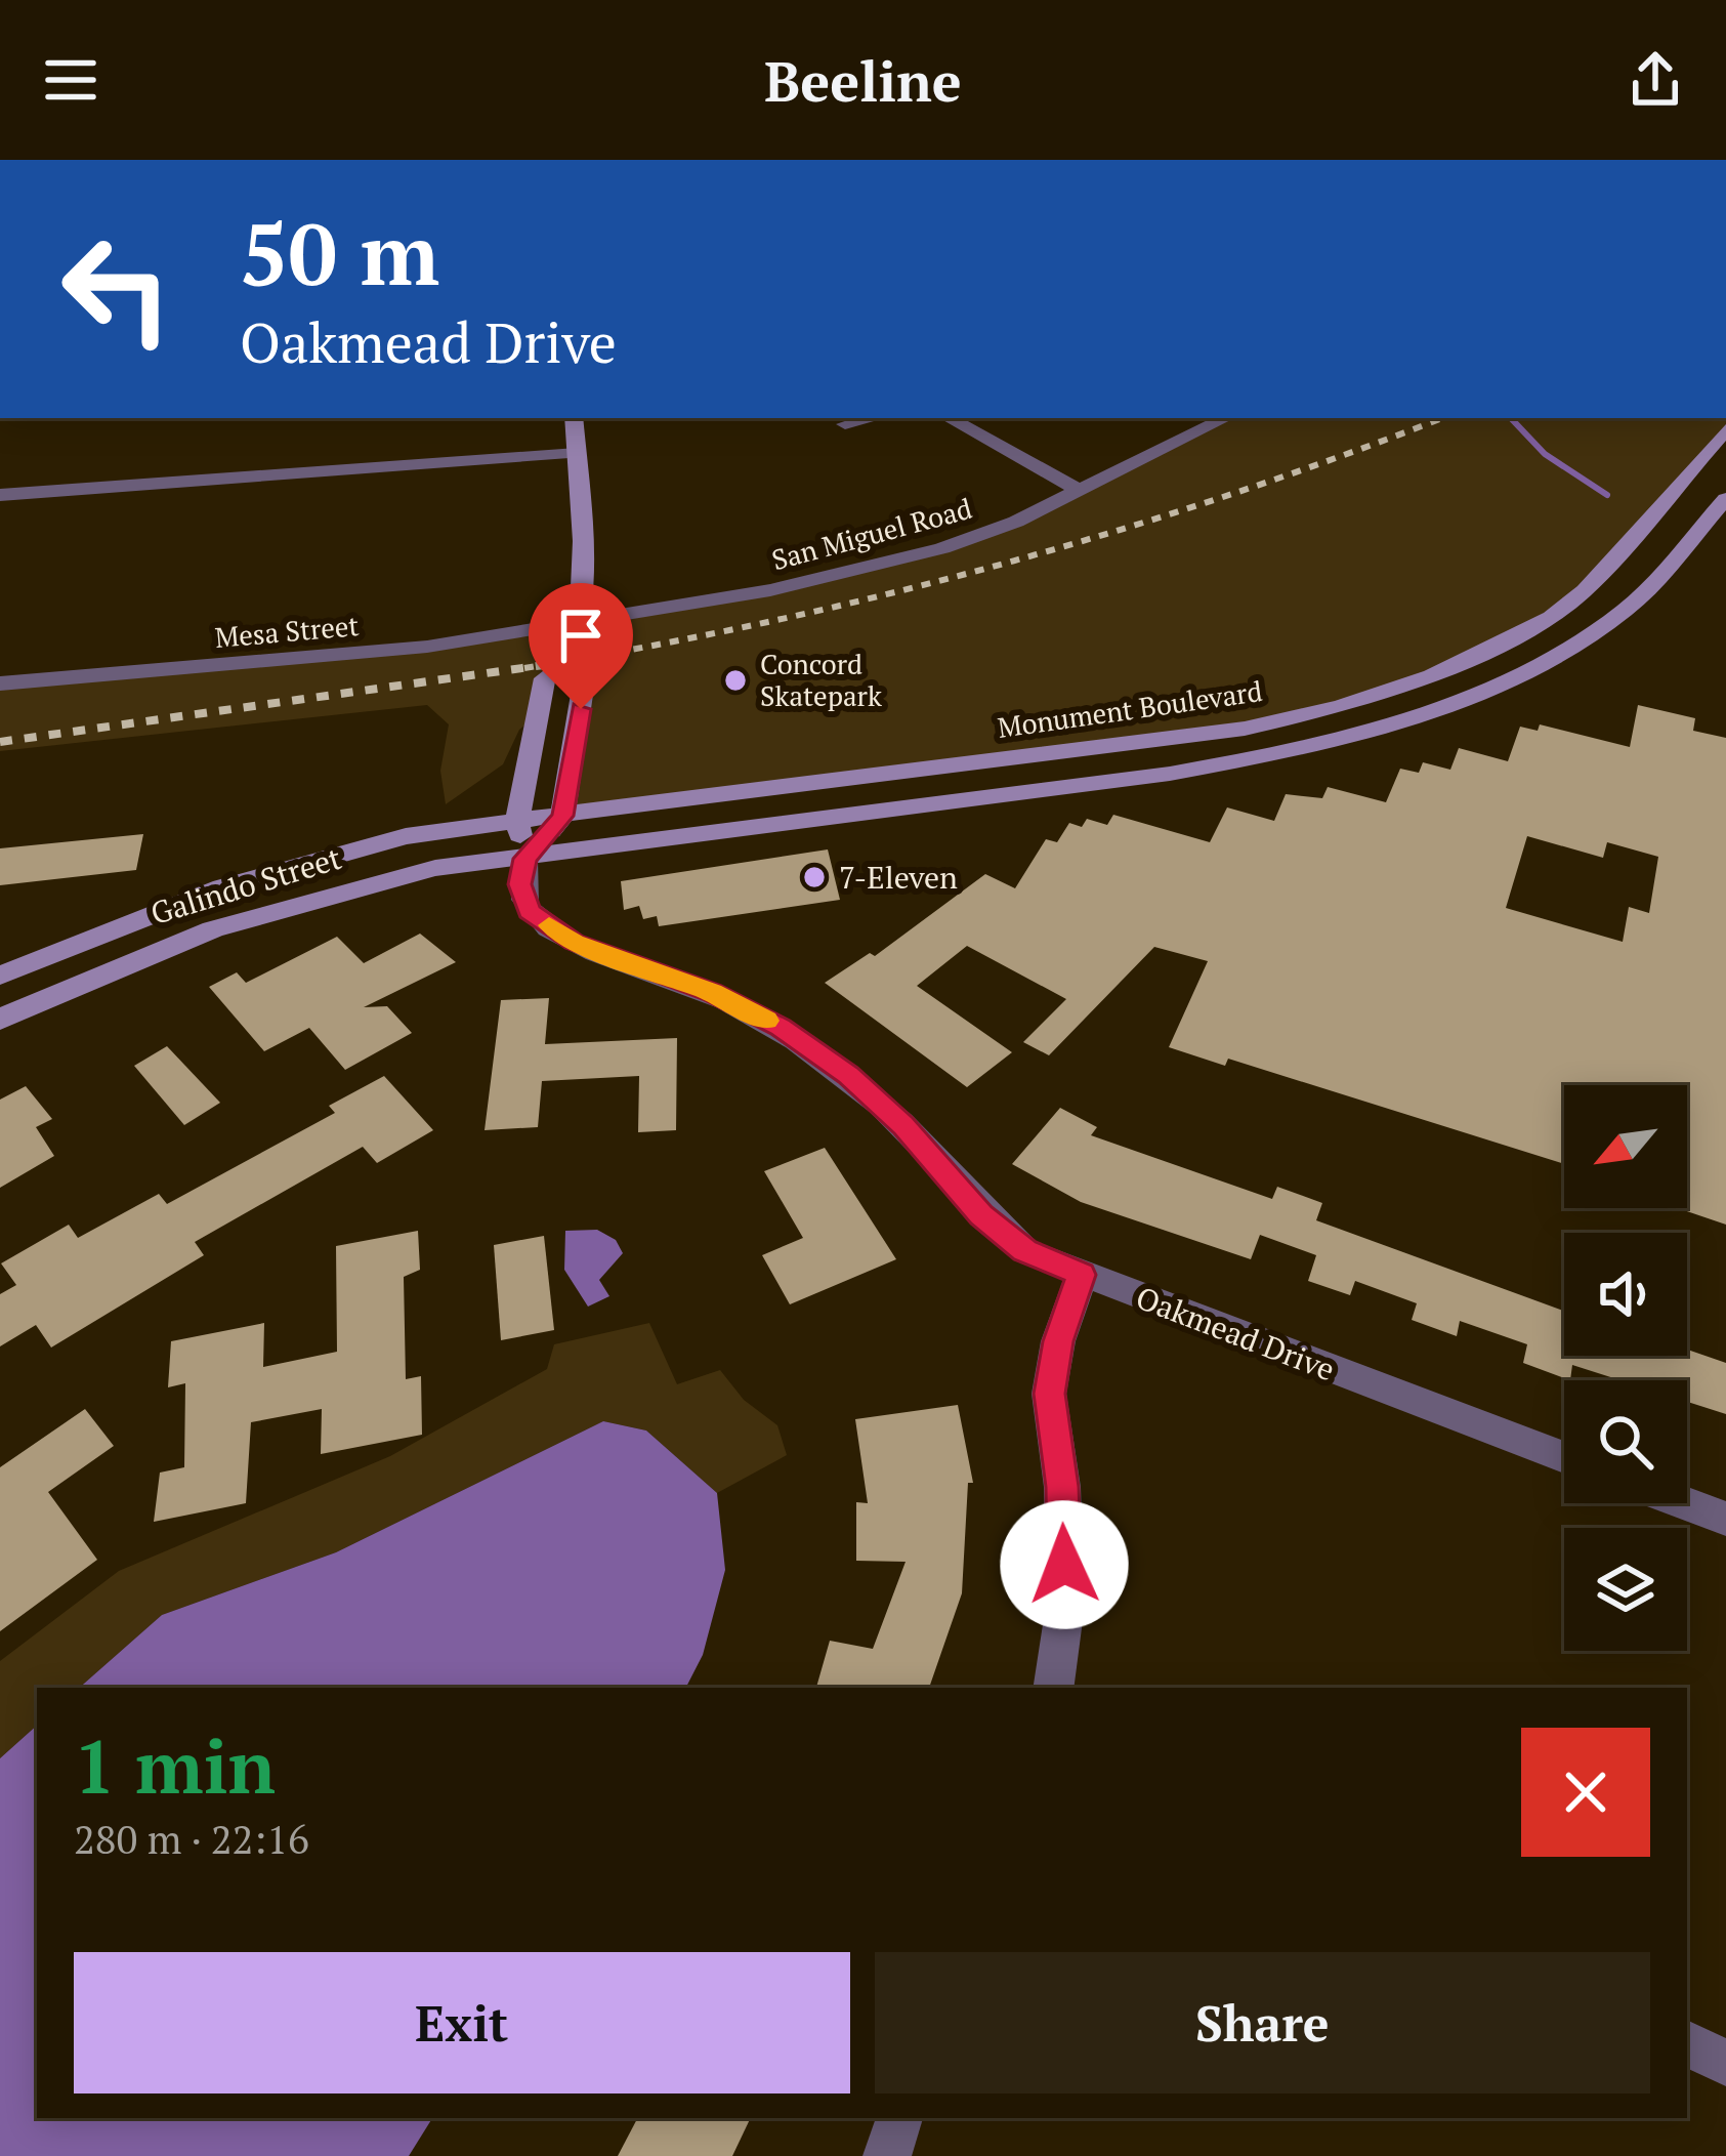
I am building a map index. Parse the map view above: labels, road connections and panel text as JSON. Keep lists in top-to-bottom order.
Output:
{
  "streets": {
    "main road": ["Monument Boulevard", "Galindo Street"],
    "street": ["San Miguel Road", "Mesa Street", "Oakmead Drive"]
  },
  "crossings": [
    ["San Miguel Road", "Mesa Street"],
    ["Monument Boulevard", "Galindo Street"],
    ["Galindo Street", "Oakmead Drive"]
  ],
  "places": ["Concord Skatepark", "7-Eleven"],
  "north": "bottom left",
  "page": {
    "header": "Beeline",
    "turn": ["50 m", "Oakmead Drive"],
    "heading": ["1 min", "280 m · 22:16"],
    "buttons": ["Exit", "Share"]
  }
}
